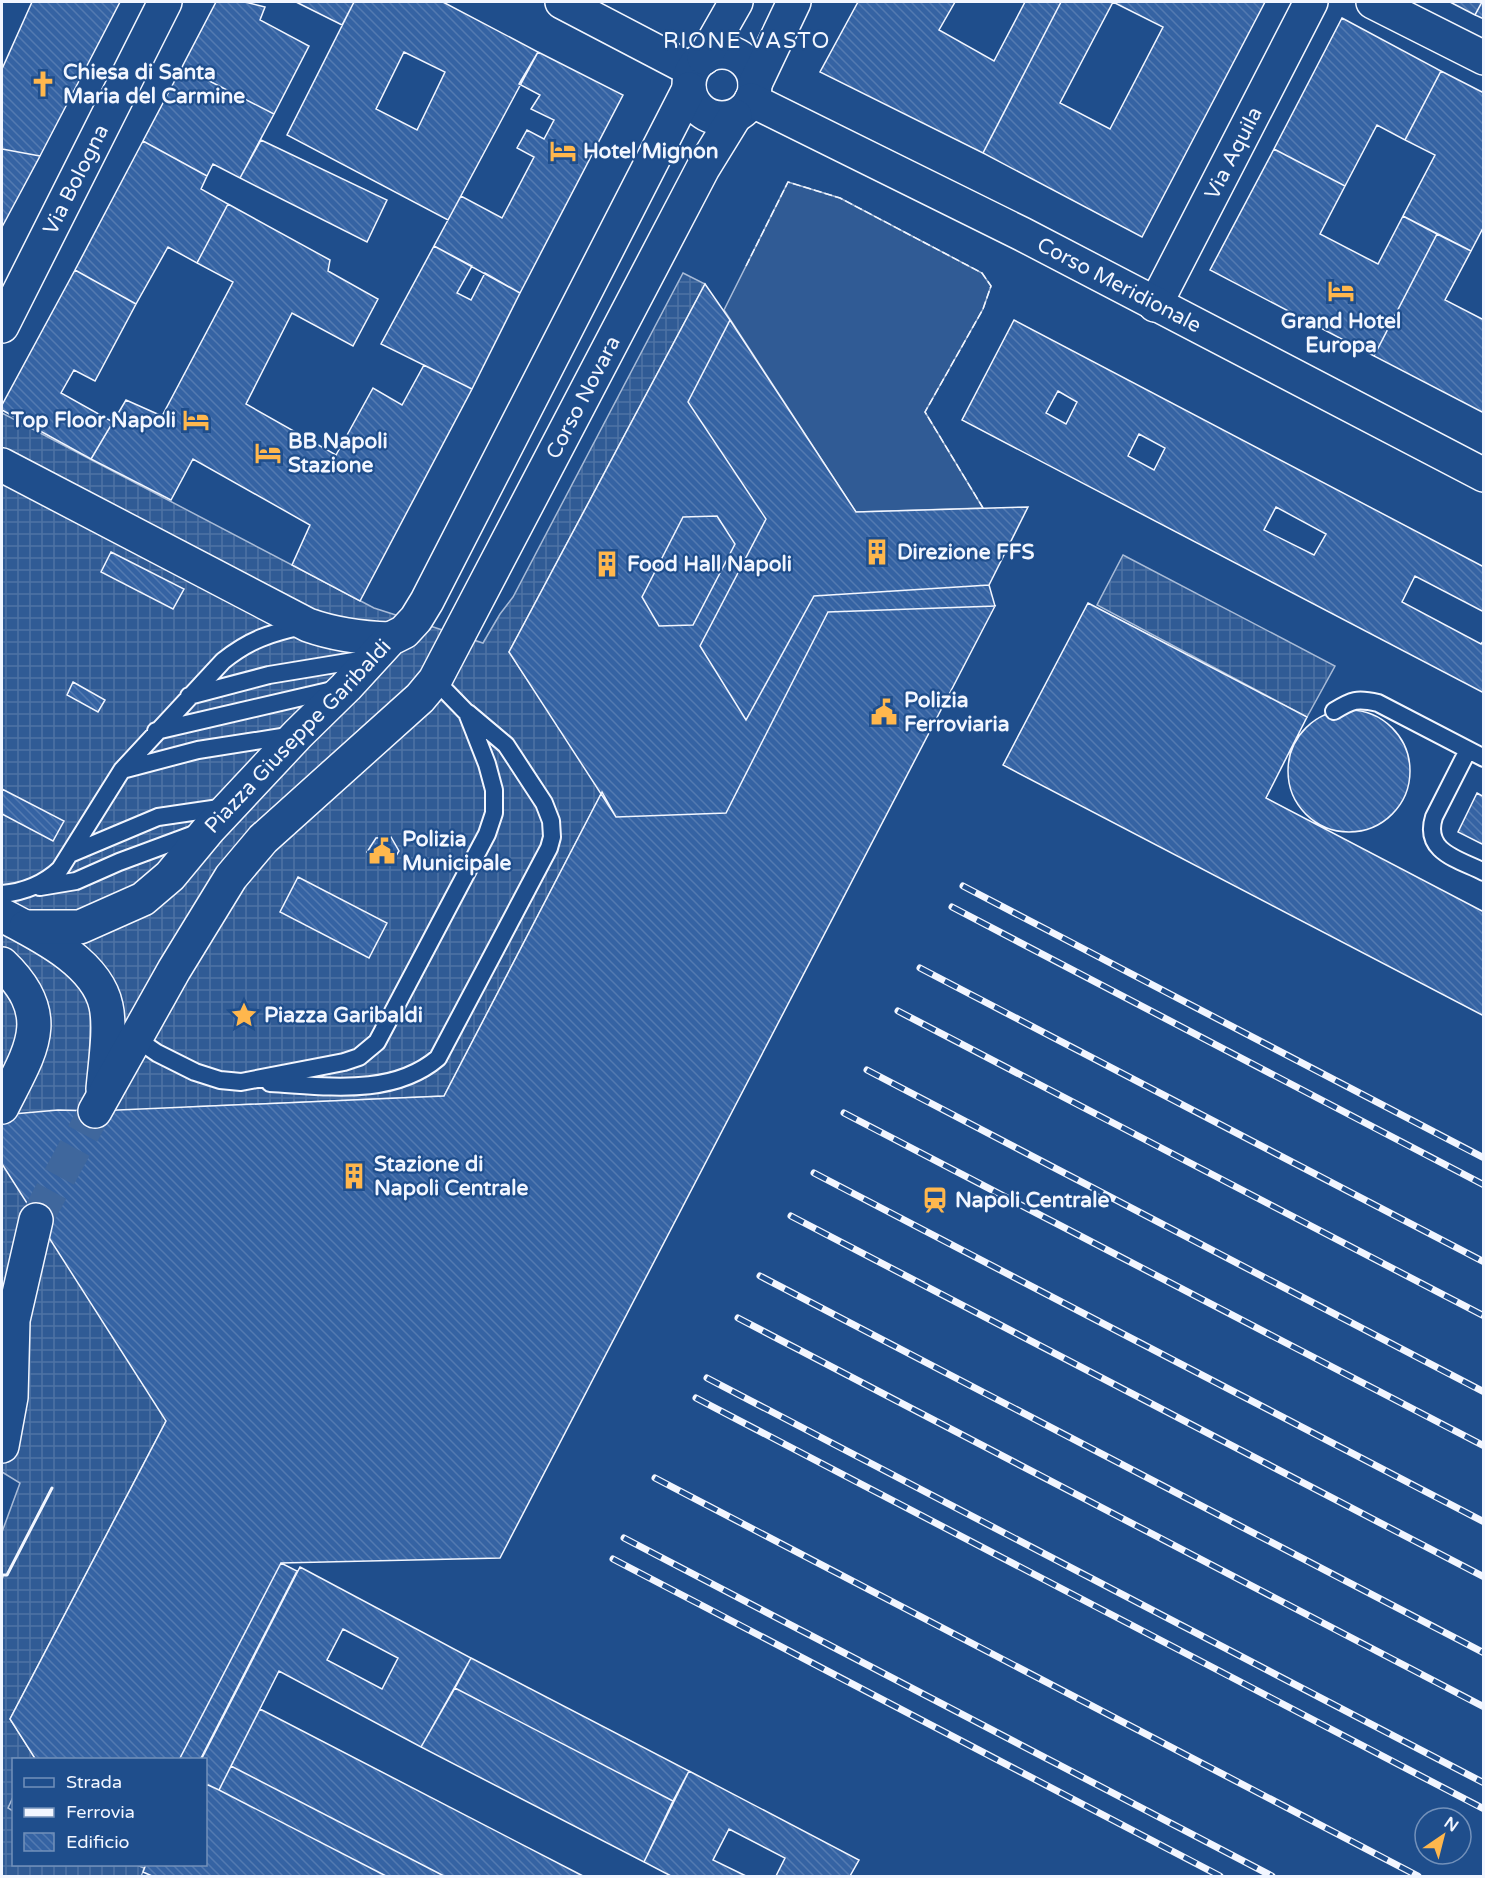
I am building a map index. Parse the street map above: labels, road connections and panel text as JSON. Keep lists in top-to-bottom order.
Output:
{
  "streets": {
    "main road": [
      "Via Aquila",
      "Via Bologna",
      "Corso Meridionale",
      "Corso Novara",
      "Piazza Giuseppe Garibaldi"
    ]
  },
  "crossings": [
    ["Via Aquila", "Corso Meridionale"],
    ["Corso Meridionale", "Corso Novara"],
    ["Corso Novara", "Piazza Giuseppe Garibaldi"]
  ],
  "districts": ["RIONE VASTO"],
  "places": {
    "church": ["Chiesa di Santa Maria del Carmine"],
    "hotel": [
      "Hotel Mignon",
      "Grand Hotel Europa",
      "Top Floor Napoli",
      "BB Napoli Stazione"
    ],
    "building": ["Direzione FFS", "Food Hall Napoli", "Stazione di Napoli Centrale"],
    "public building": ["Polizia Ferroviaria", "Polizia Municipale"],
    "place": ["Piazza Garibaldi"],
    "station": ["Napoli Centrale"]
  },
  "legend": ["Strada", "Ferrovia", "Edificio"],
  "north": "top right"
}
